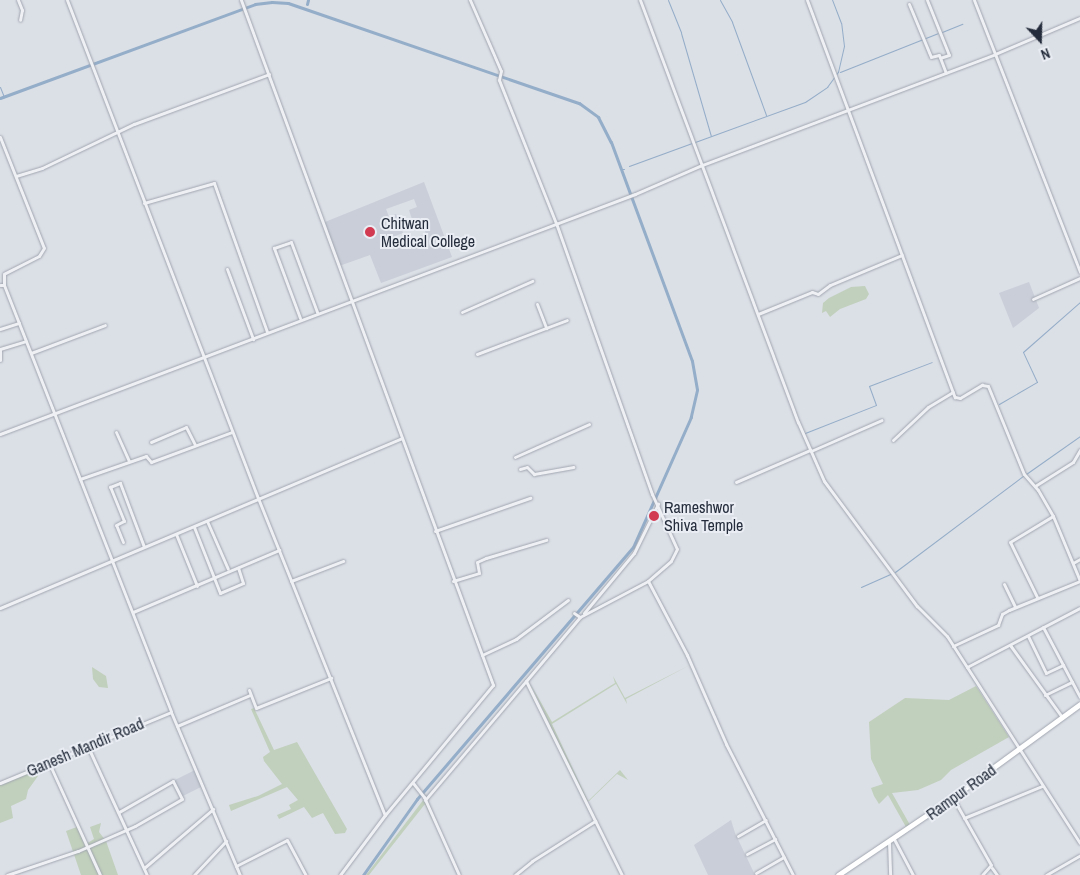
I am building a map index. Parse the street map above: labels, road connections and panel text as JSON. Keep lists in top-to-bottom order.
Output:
{
  "streets": {
    "main road": ["Rampur Road"],
    "street": ["Ganesh Mandir Road"]
  },
  "places": ["Chitwan Medical College", "Rameshwor Shiva Temple"],
  "north": "bottom"
}
